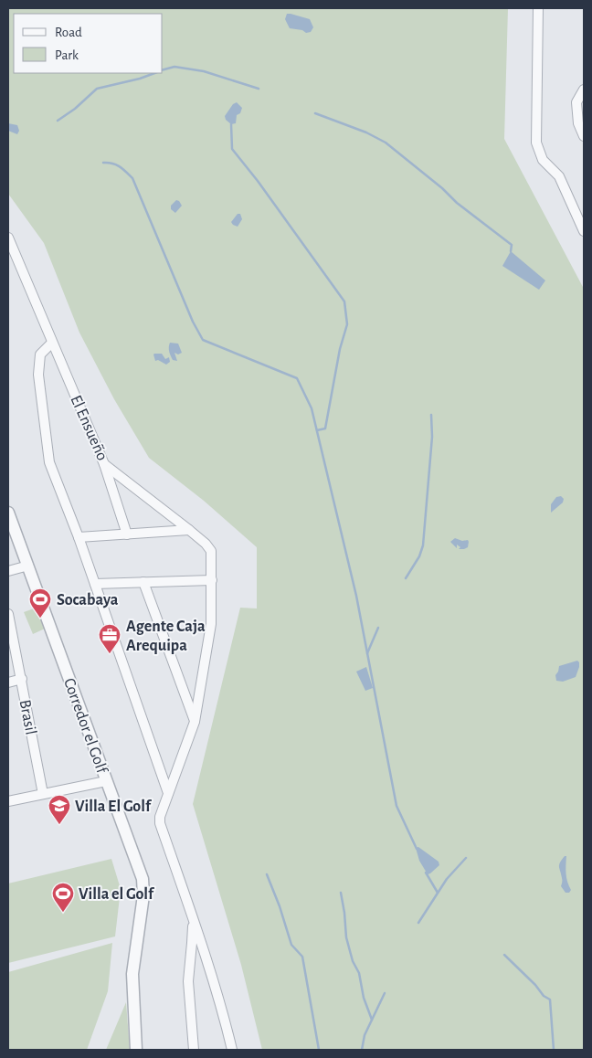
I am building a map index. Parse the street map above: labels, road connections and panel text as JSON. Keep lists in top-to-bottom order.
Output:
{
  "streets": {
    "street": ["El Ensueño", "Brasil", "Corredor el Golf"]
  },
  "places": {
    "sports": ["Socabaya", "Villa el Golf"],
    "office": ["Agente Caja Arequipa"],
    "school or university": ["Villa El Golf"]
  },
  "legend": ["Road", "Park"]
}
